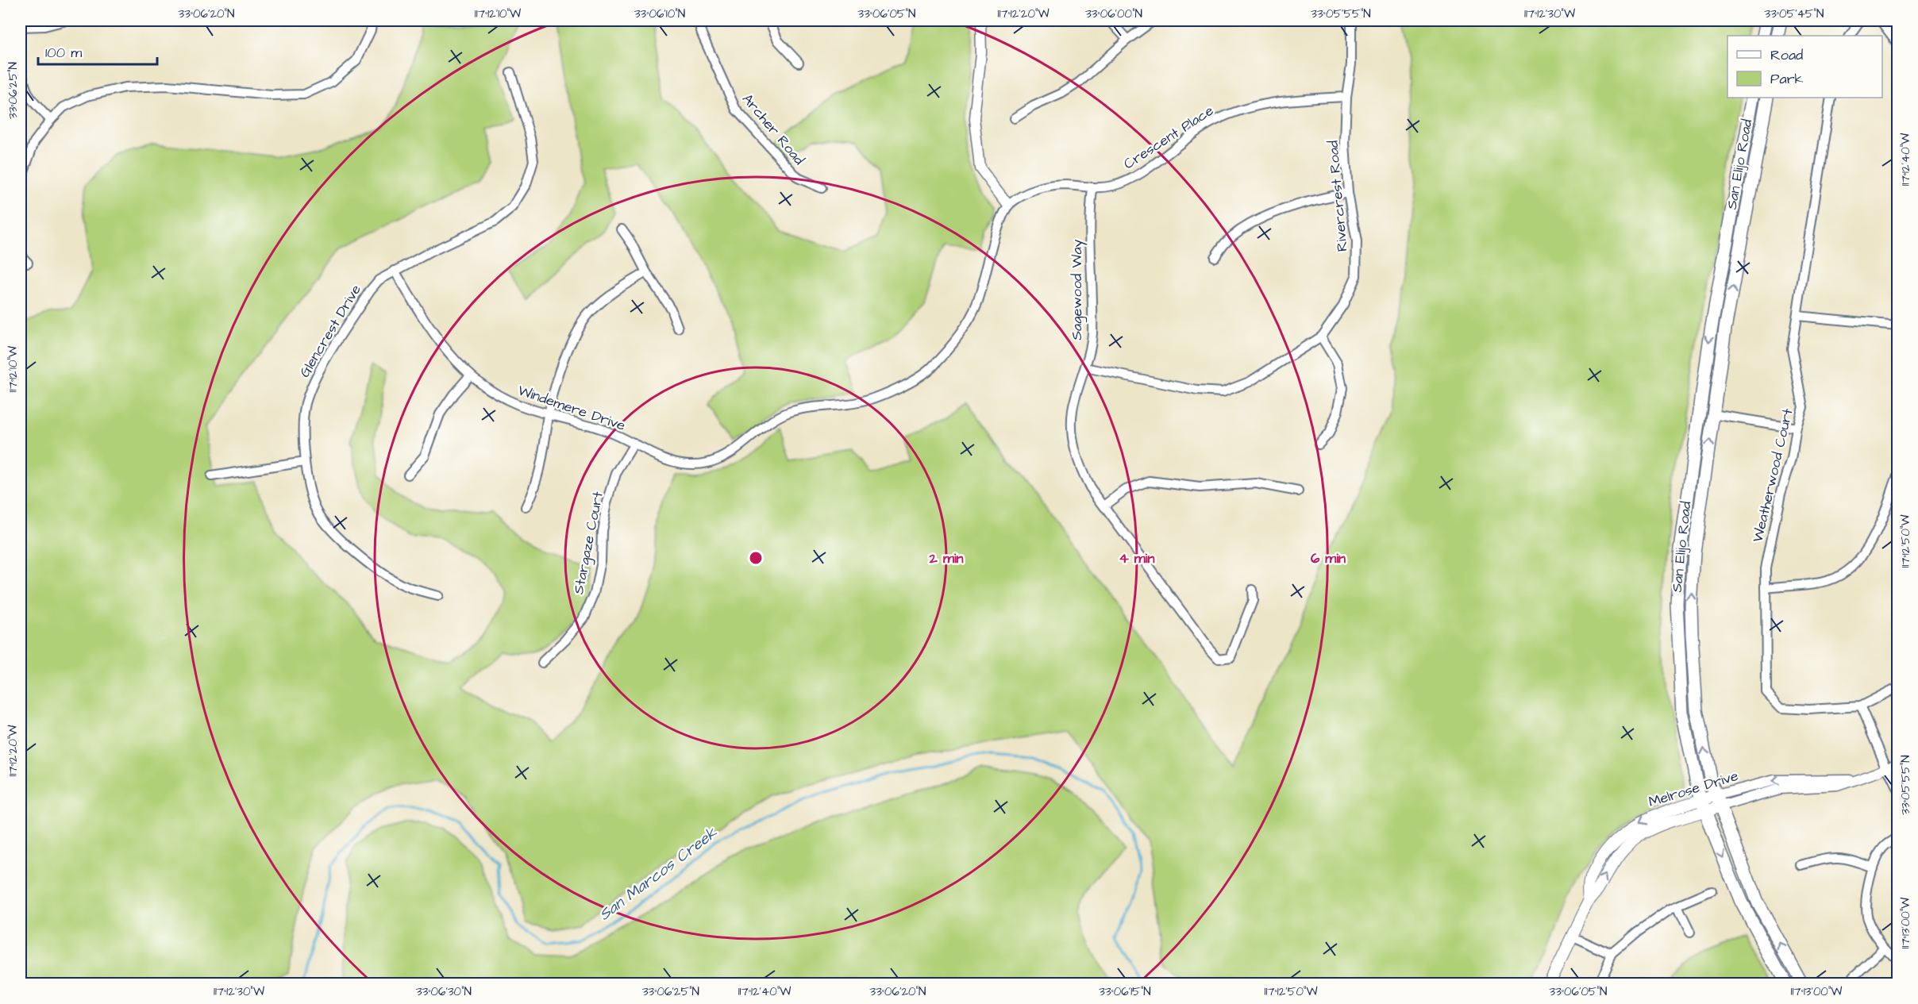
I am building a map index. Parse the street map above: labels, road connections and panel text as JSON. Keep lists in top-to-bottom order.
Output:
{
  "streets": {
    "main road": ["San Elijo Road", "Melrose Drive"],
    "street": [
      "Archer Road",
      "Crescent Place",
      "Rivercrest Road",
      "Sagewood Way",
      "Glencrest Drive",
      "Windemere Drive",
      "Weatherwood Court",
      "Stargaze Court"
    ]
  },
  "crossings": [
    ["Crescent Place", "Rivercrest Road"],
    ["Crescent Place", "Sagewood Way"],
    ["Crescent Place", "Windemere Drive"],
    ["San Elijo Road", "Melrose Drive"],
    ["Rivercrest Road", "Sagewood Way"],
    ["Glencrest Drive", "Windemere Drive"],
    ["Windemere Drive", "Stargaze Court"]
  ],
  "water": ["San Marcos Creek"],
  "legend": ["Road", "Park"],
  "scale_bar": "100 m",
  "coordinates": [
    "33°06'20\"N",
    "117°12'10\"W",
    "33°06'10\"N",
    "33°06'05\"N",
    "117°12'20\"W",
    "33°06'00\"N",
    "33°05'55\"N",
    "117°12'30\"W",
    "33°05'45\"N",
    "33°06'25\"N",
    "117°12'40\"W",
    "117°12'50\"W",
    "117°13'00\"W",
    "33°06'30\"N",
    "33°06'15\"N"
  ],
  "rings": ["2 min", "4 min", "6 min"]
}
